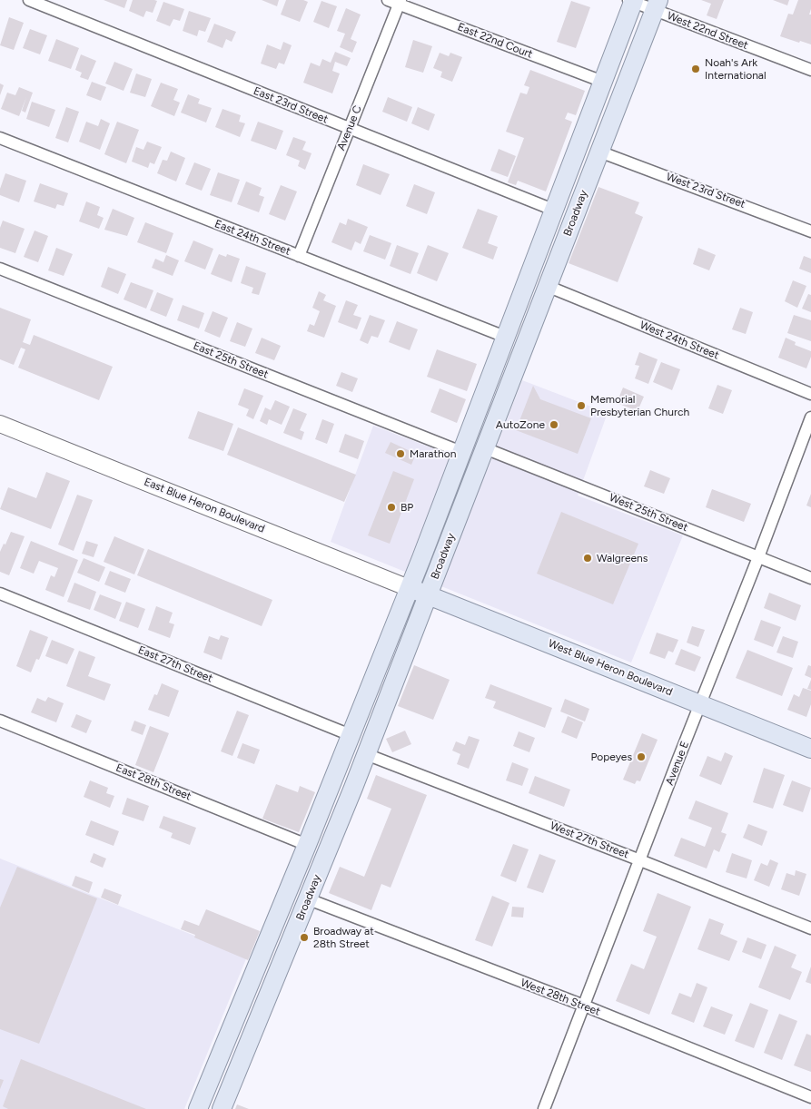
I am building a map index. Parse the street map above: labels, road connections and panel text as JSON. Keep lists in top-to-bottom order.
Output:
{
  "streets": {
    "main road": ["Broadway", "East Blue Heron Boulevard", "West Blue Heron Boulevard"],
    "street": [
      "West 22nd Street",
      "East 22nd Court",
      "East 23rd Street",
      "Avenue C",
      "West 23rd Street",
      "East 24th Street",
      "West 24th Street",
      "East 25th Street",
      "West 25th Street",
      "East 27th Street",
      "Avenue E",
      "East 28th Street",
      "West 27th Street",
      "West 28th Street"
    ]
  },
  "crossings": [
    ["West 22nd Street", "Broadway"],
    ["East 22nd Court", "Avenue C"],
    ["East 22nd Court", "Broadway"],
    ["East 23rd Street", "Avenue C"],
    ["East 23rd Street", "Broadway"],
    ["Avenue C", "East 24th Street"],
    ["West 23rd Street", "Broadway"],
    ["Broadway", "East 24th Street"],
    ["Broadway", "West 24th Street"],
    ["Broadway", "East 25th Street"],
    ["Broadway", "East Blue Heron Boulevard"],
    ["Broadway", "West 25th Street"],
    ["Broadway", "East 27th Street"],
    ["Broadway", "West Blue Heron Boulevard"],
    ["Broadway", "East 28th Street"],
    ["Broadway", "West 27th Street"],
    ["Broadway", "West 28th Street"],
    ["East Blue Heron Boulevard", "West Blue Heron Boulevard"],
    ["West 25th Street", "Avenue E"],
    ["West Blue Heron Boulevard", "Avenue E"],
    ["Avenue E", "West 27th Street"],
    ["Avenue E", "West 28th Street"]
  ],
  "places": [
    "Noah's Ark International",
    "Memorial Presbyterian Church",
    "AutoZone",
    "Marathon",
    "BP",
    "Walgreens",
    "Popeyes",
    "Broadway at 28th Street"
  ]
}
